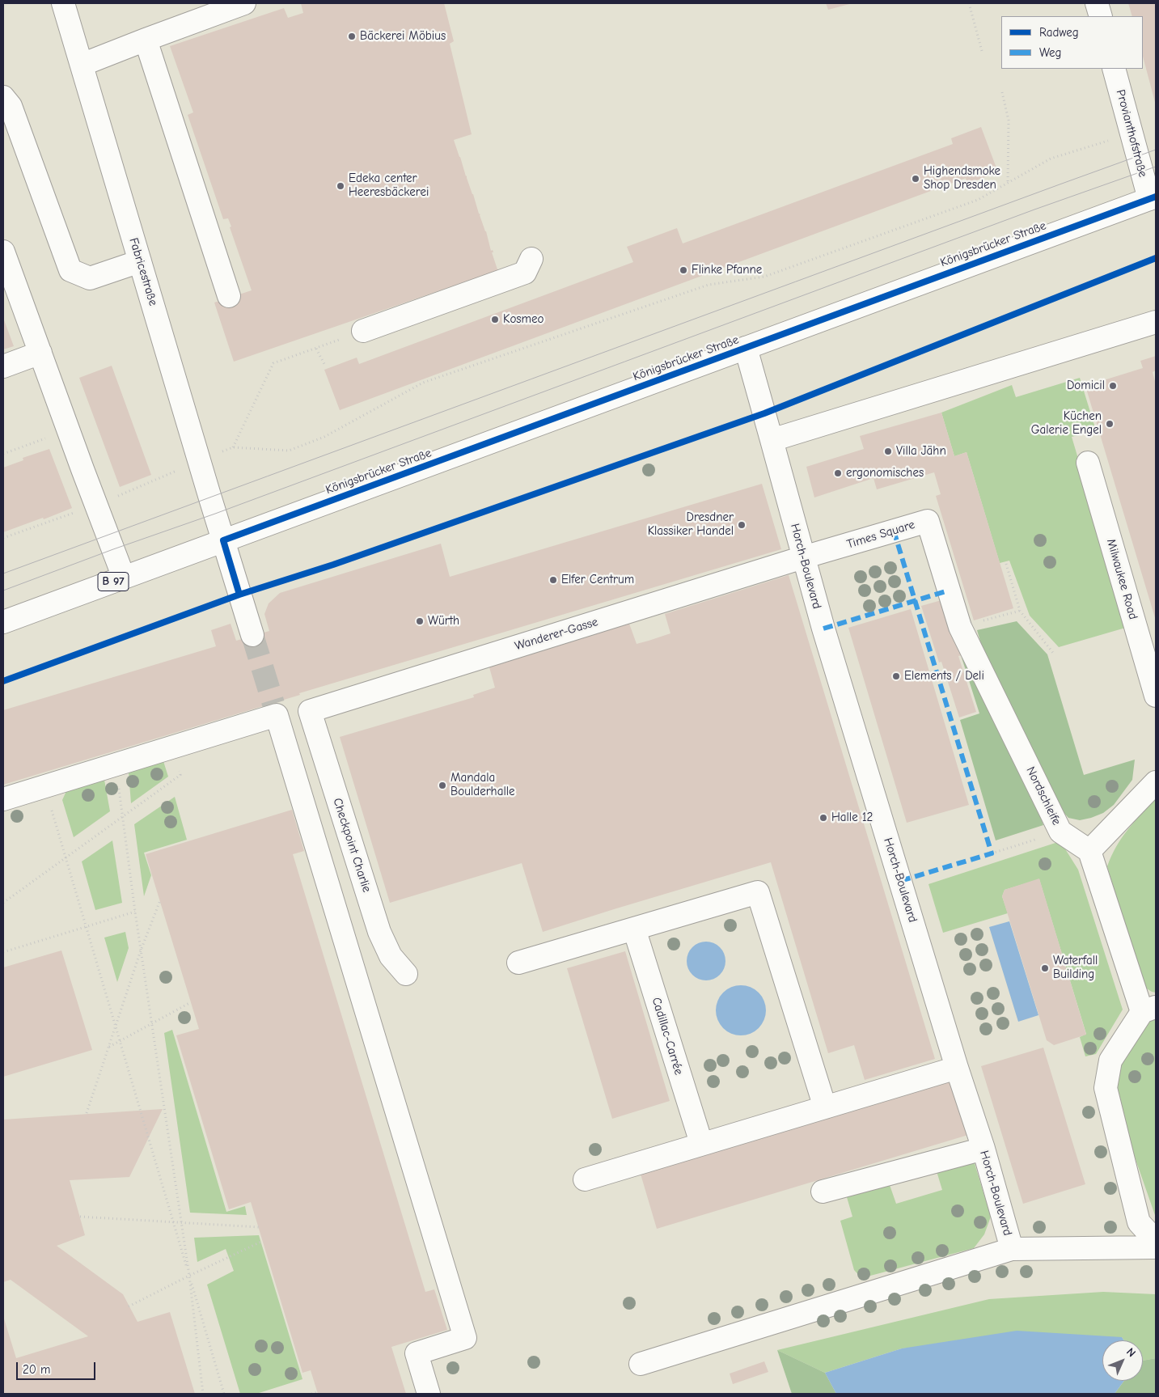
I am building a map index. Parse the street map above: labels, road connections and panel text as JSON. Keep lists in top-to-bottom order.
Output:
{
  "streets": {
    "main road": [
      "Provianthofstraße",
      "Königsbrücker Straße",
      "Fabricestraße",
      "Times Square",
      "Horch-Boulevard",
      "Milwaukee Road",
      "B 97",
      "Wanderer-Gasse",
      "Nordschleife",
      "Checkpoint Charlie",
      "Cadillac-Carrée"
    ]
  },
  "crossings": [
    ["Provianthofstraße", "Königsbrücker Straße"],
    ["Königsbrücker Straße", "Fabricestraße"],
    ["Königsbrücker Straße", "Horch-Boulevard"],
    ["Times Square", "Horch-Boulevard"],
    ["Times Square", "Wanderer-Gasse"],
    ["Times Square", "Nordschleife"],
    ["Horch-Boulevard", "Wanderer-Gasse"],
    ["Wanderer-Gasse", "Checkpoint Charlie"]
  ],
  "places": [
    "Bäckerei Möbius",
    "Highendsmoke Shop Dresden",
    "Edeka center Heeresbäckerei",
    "Flinke Pfanne",
    "Kosmeo",
    "Domicil",
    "Küchen Galerie Engel",
    "Villa Jähn",
    "ergonomisches",
    "Dresdner Klassiker Handel",
    "Elfer Centrum",
    "Würth",
    "Elements / Deli",
    "Mandala Boulderhalle",
    "Halle 12",
    "Waterfall Building"
  ],
  "legend": ["Radweg", "Weg"],
  "scale_bar": "20 m",
  "north": "top right"
}
